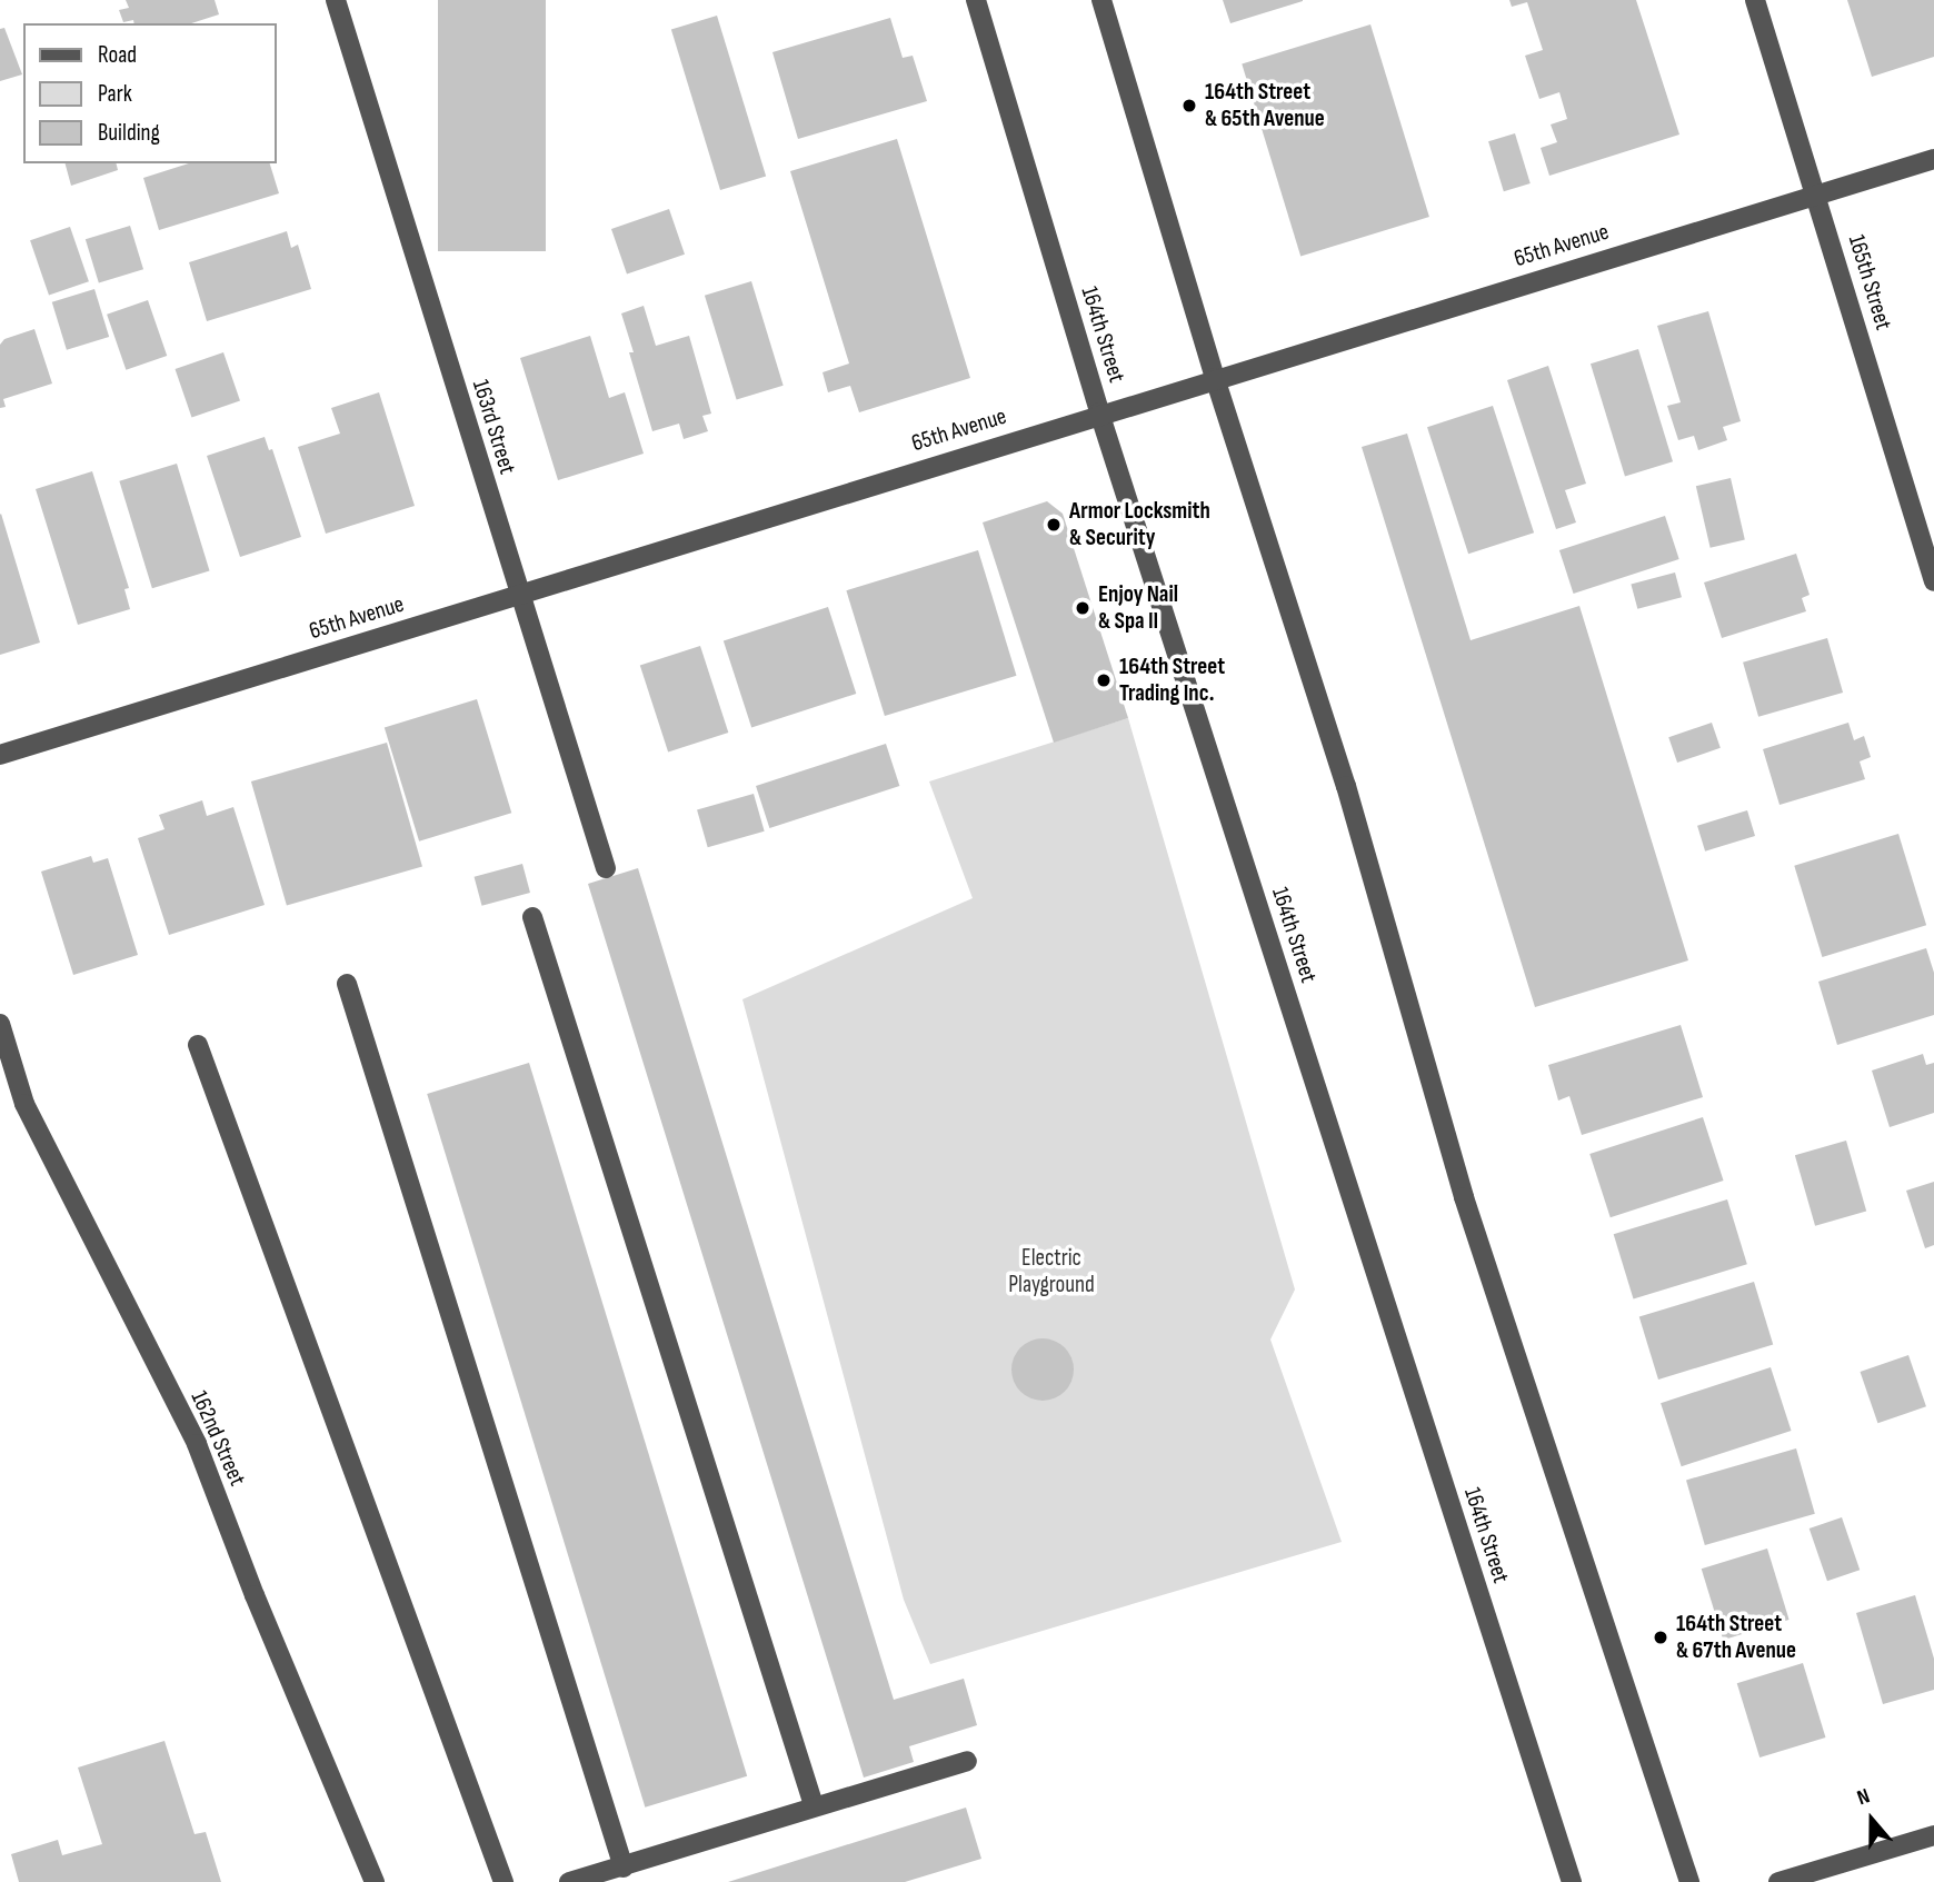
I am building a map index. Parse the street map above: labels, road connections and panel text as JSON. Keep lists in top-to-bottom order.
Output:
{
  "streets": {
    "street": [
      "65th Avenue",
      "165th Street",
      "164th Street",
      "163rd Street",
      "162nd Street"
    ]
  },
  "crossings": [
    ["65th Avenue", "165th Street"],
    ["65th Avenue", "164th Street"],
    ["65th Avenue", "163rd Street"]
  ],
  "parks": ["Electric Playground"],
  "places": [
    "164th Street & 65th Avenue",
    "Armor Locksmith & Security",
    "Enjoy Nail & Spa II",
    "164th Street Trading Inc.",
    "164th Street & 67th Avenue"
  ],
  "legend": ["Road", "Park", "Building"],
  "north": "top"
}
